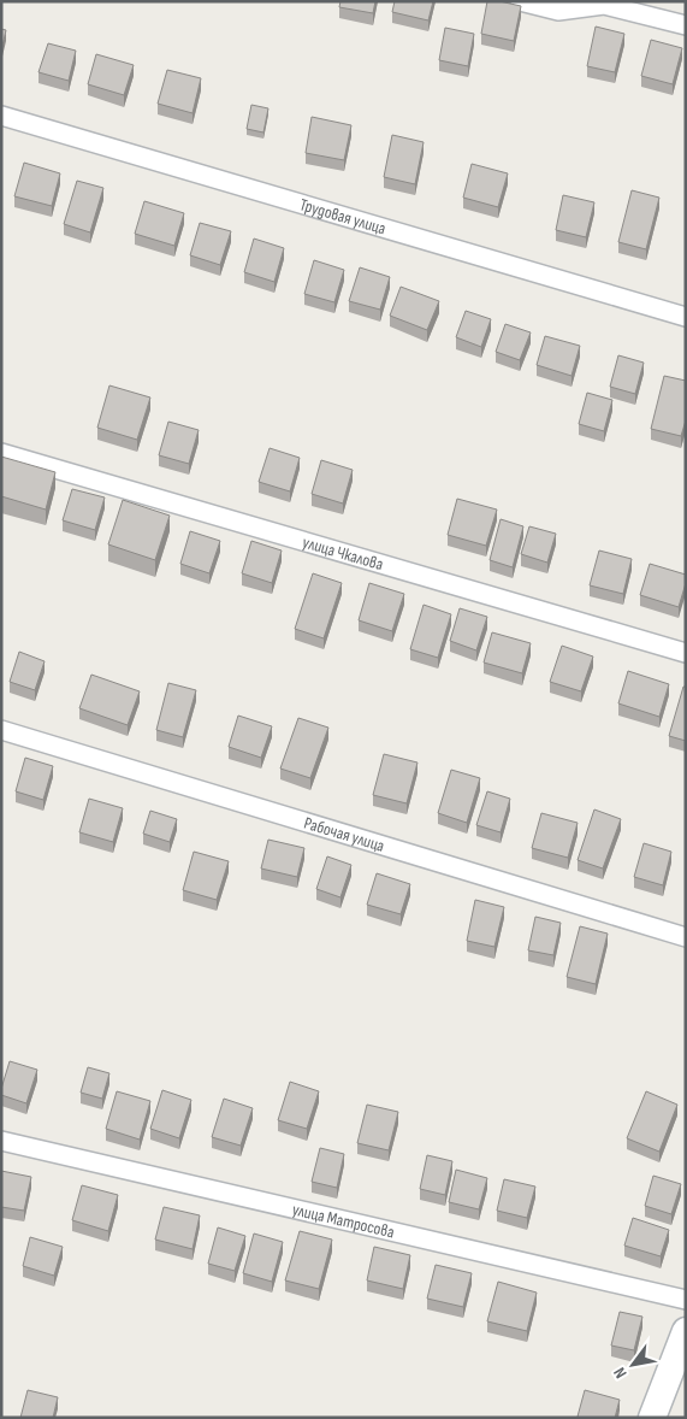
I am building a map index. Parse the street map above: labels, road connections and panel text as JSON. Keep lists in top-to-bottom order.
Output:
{
  "streets": {
    "street": [
      "Трудовая улица",
      "улица Чкалова",
      "Рабочая улица",
      "улица Матросова"
    ]
  },
  "north": "bottom left"
}
